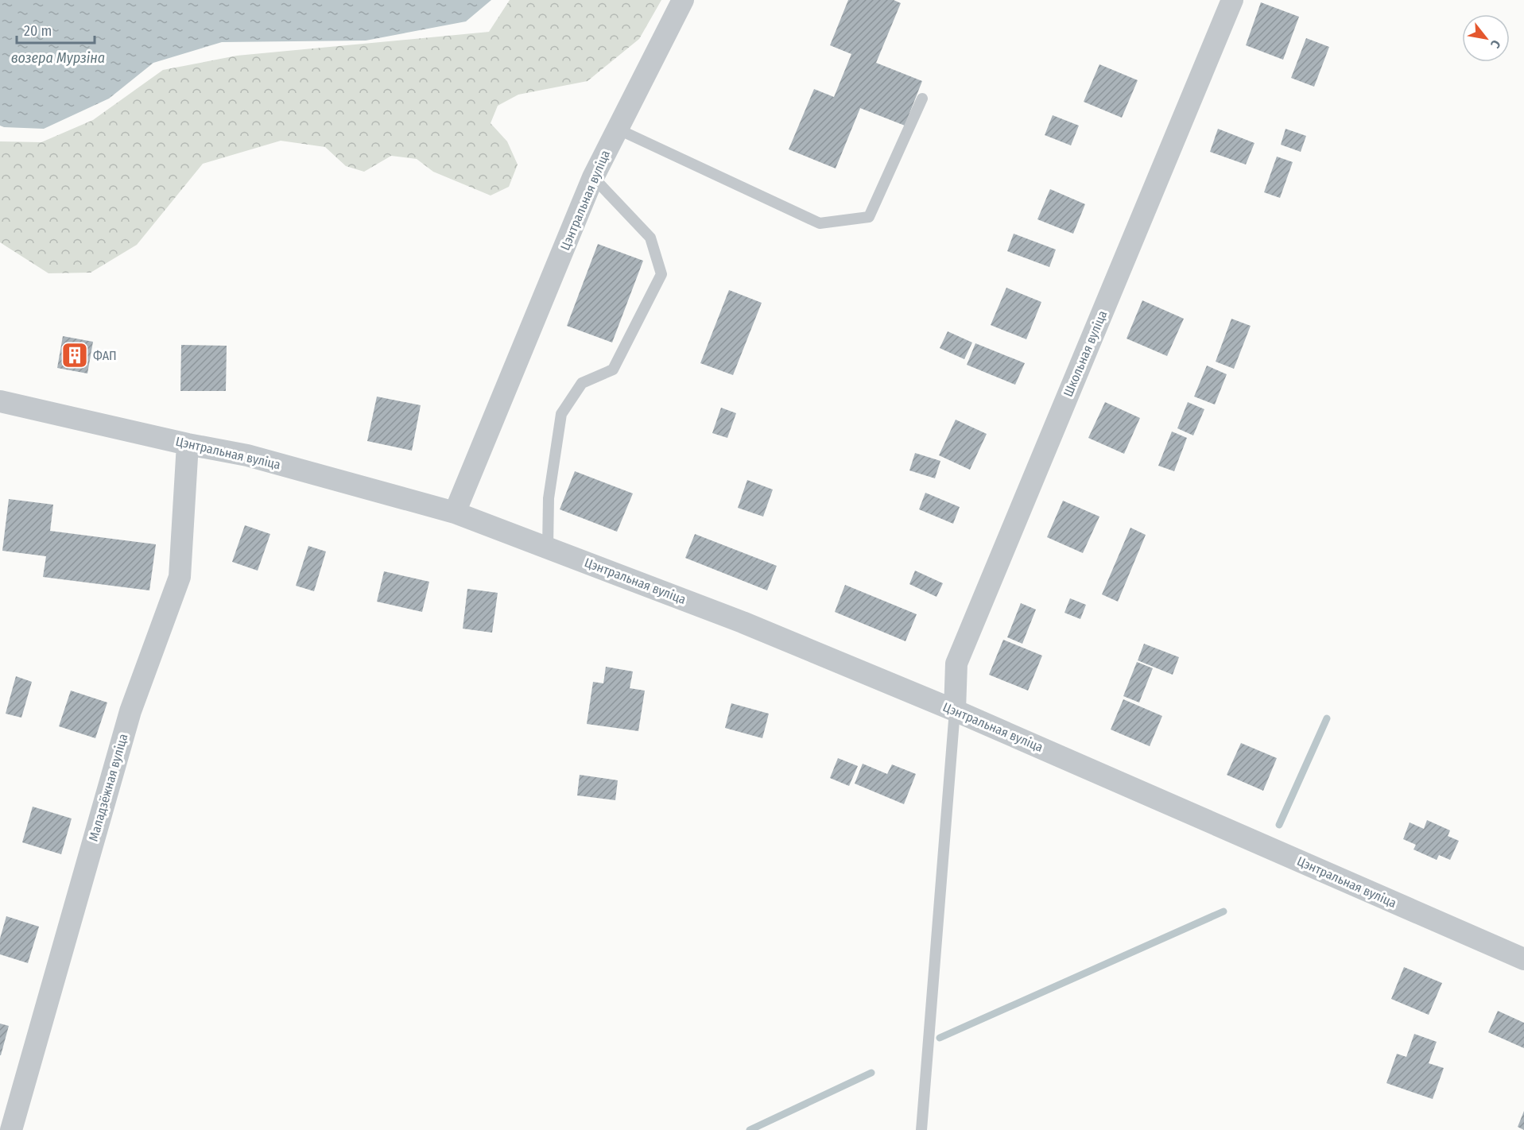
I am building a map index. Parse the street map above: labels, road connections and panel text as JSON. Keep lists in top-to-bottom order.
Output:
{
  "streets": {
    "street": ["Цэнтральная вуліца", "Школьная вуліца", "Маладзёжная вуліца"]
  },
  "crossings": [
    ["Цэнтральная вуліца", "Школьная вуліца"],
    ["Цэнтральная вуліца", "Маладзёжная вуліца"]
  ],
  "water": ["возера Мурзіна"],
  "places": {
    "building": ["ФАП"]
  },
  "scale_bar": "20 m",
  "north": "bottom right"
}
